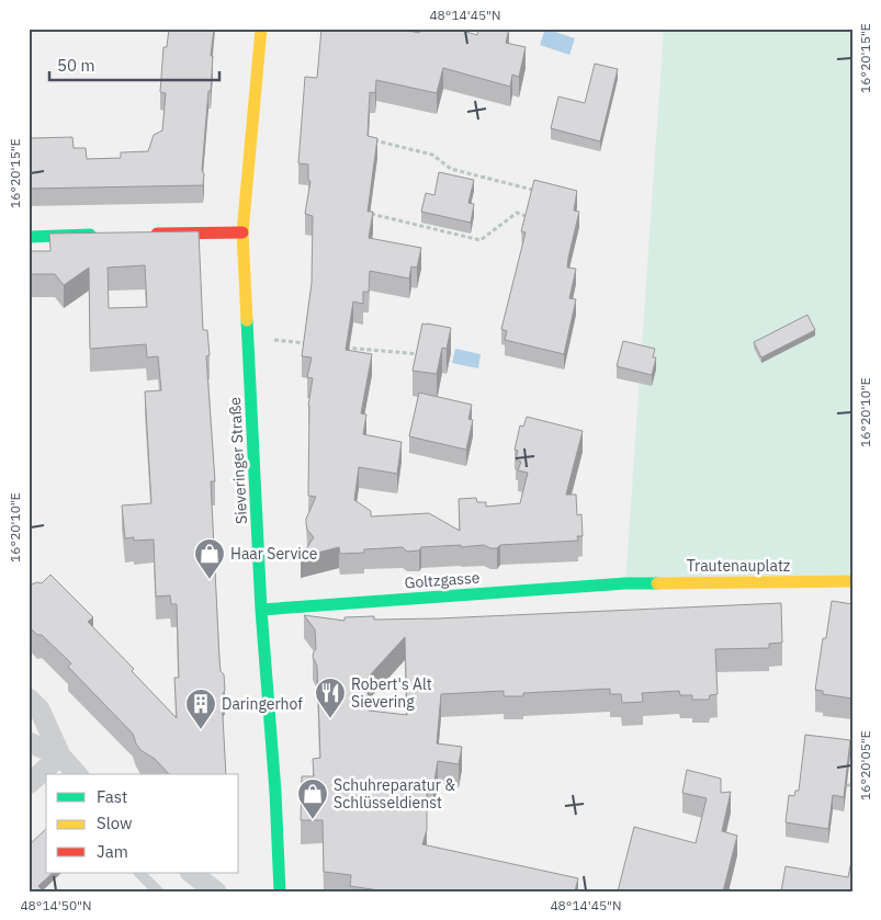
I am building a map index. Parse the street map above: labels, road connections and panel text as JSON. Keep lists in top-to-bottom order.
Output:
{
  "streets": {
    "main road": ["Sieveringer Straße", "Trautenauplatz", "Goltzgasse"]
  },
  "crossings": [
    ["Sieveringer Straße", "Goltzgasse"],
    ["Trautenauplatz", "Goltzgasse"]
  ],
  "places": {
    "shop": ["Haar Service", "Schuhreparatur & Schlüsseldienst"],
    "restaurant": ["Robert's Alt Sievering"],
    "building": ["Daringerhof"]
  },
  "legend": ["Fast", "Slow", "Jam"],
  "scale_bar": "50 m",
  "coordinates": [
    "48°14'45\"N",
    "16°20'15\"E",
    "16°20'10\"E",
    "16°20'05\"E",
    "48°14'50\"N"
  ]
}
